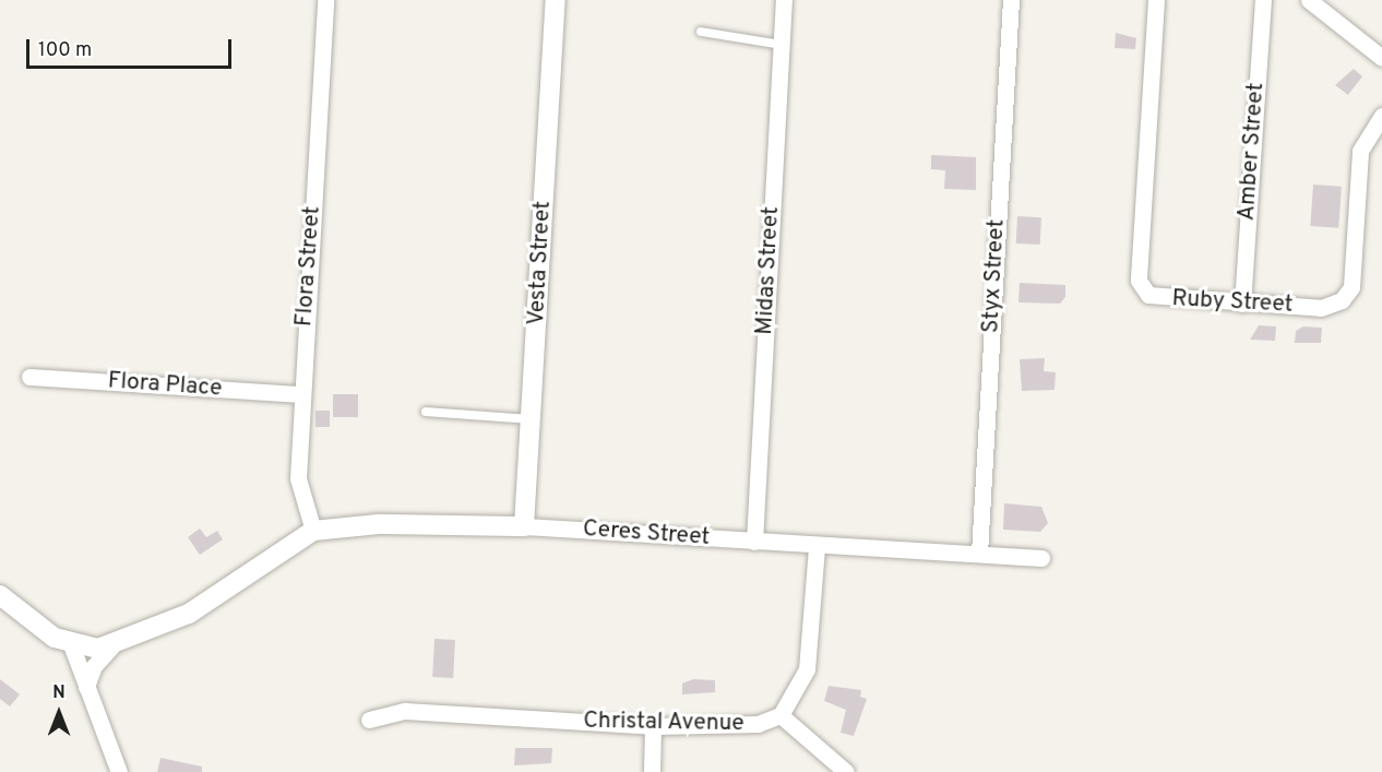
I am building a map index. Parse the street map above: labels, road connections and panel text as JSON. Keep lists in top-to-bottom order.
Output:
{
  "streets": {
    "street": [
      "Amber Street",
      "Vesta Street",
      "Flora Street",
      "Midas Street",
      "Styx Street",
      "Ruby Street",
      "Flora Place",
      "Ceres Street",
      "Christal Avenue"
    ]
  },
  "crossings": [
    ["Amber Street", "Ruby Street"],
    ["Vesta Street", "Ceres Street"],
    ["Flora Street", "Flora Place"],
    ["Flora Street", "Ceres Street"],
    ["Midas Street", "Ceres Street"],
    ["Styx Street", "Ceres Street"]
  ],
  "scale_bar": "100 m",
  "north": "top"
}
